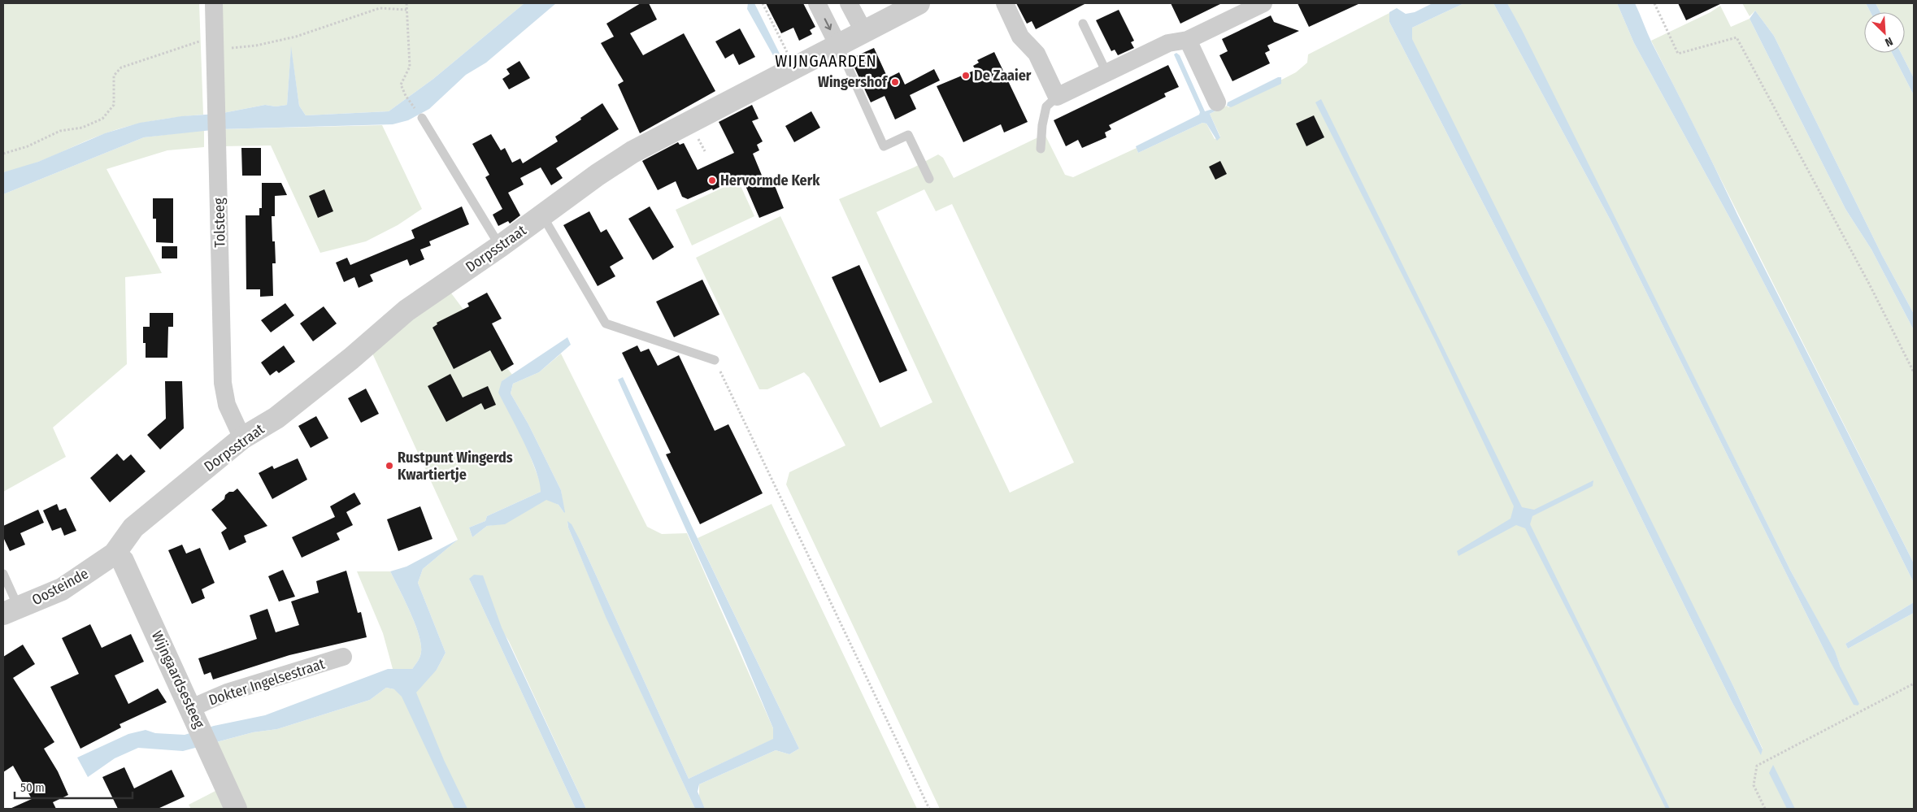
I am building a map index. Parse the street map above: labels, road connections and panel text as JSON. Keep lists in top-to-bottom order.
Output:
{
  "streets": {
    "street": [
      "Tolsteeg",
      "Dorpsstraat",
      "Oosteinde",
      "Wijngaardsesteeg",
      "Dokter Ingelsestraat"
    ]
  },
  "crossings": [
    ["Tolsteeg", "Dorpsstraat"],
    ["Dorpsstraat", "Oosteinde"],
    ["Dorpsstraat", "Wijngaardsesteeg"],
    ["Oosteinde", "Wijngaardsesteeg"],
    ["Wijngaardsesteeg", "Dokter Ingelsestraat"]
  ],
  "districts": ["WIJNGAARDEN"],
  "places": [
    "De Zaaier",
    "Wingershof",
    "Hervormde Kerk",
    "Rustpunt Wingerds Kwartiertje"
  ],
  "scale_bar": "50 m",
  "north": "bottom right"
}
